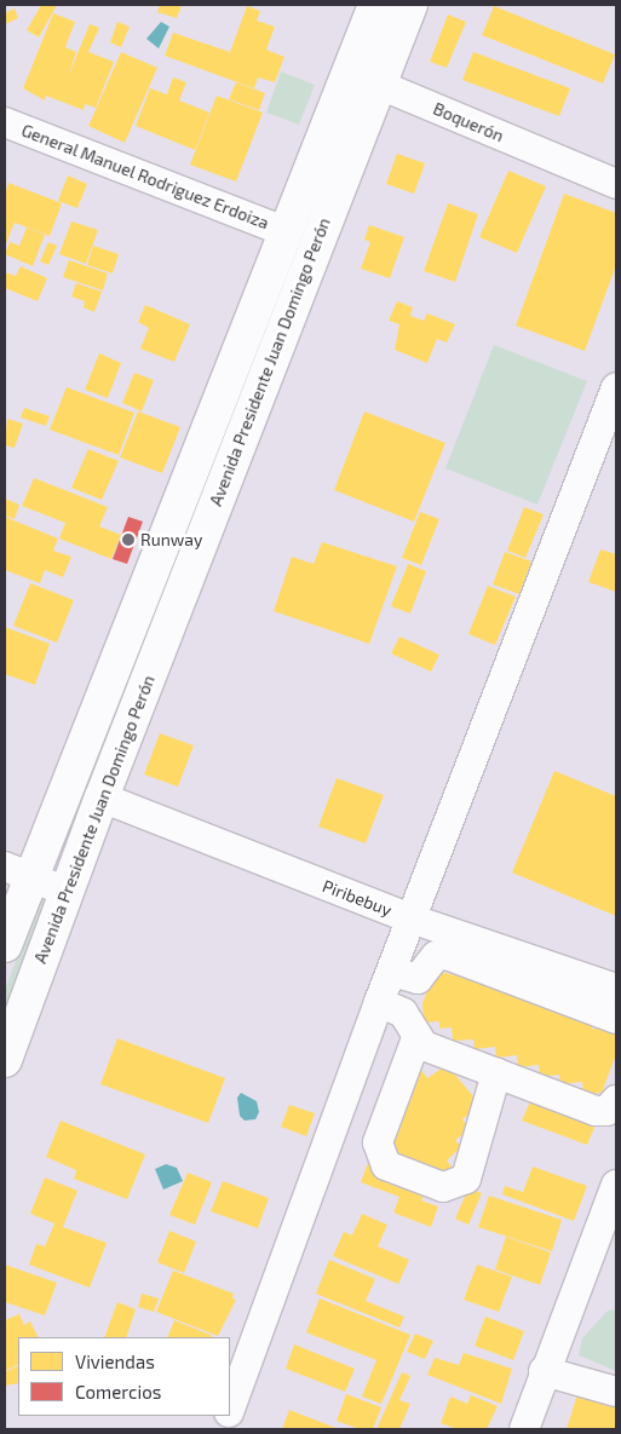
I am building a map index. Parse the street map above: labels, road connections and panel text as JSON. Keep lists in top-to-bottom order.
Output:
{
  "streets": {
    "main road": ["Avenida Presidente Juan Domingo Perón"],
    "street": ["Boquerón", "General Manuel Rodriguez Erdoiza", "Piribebuy"]
  },
  "crossings": [
    ["Boquerón", "Avenida Presidente Juan Domingo Perón"],
    ["General Manuel Rodriguez Erdoiza", "Avenida Presidente Juan Domingo Perón"],
    ["Avenida Presidente Juan Domingo Perón", "Piribebuy"]
  ],
  "places": ["Runway"],
  "legend": ["Viviendas", "Comercios"]
}
